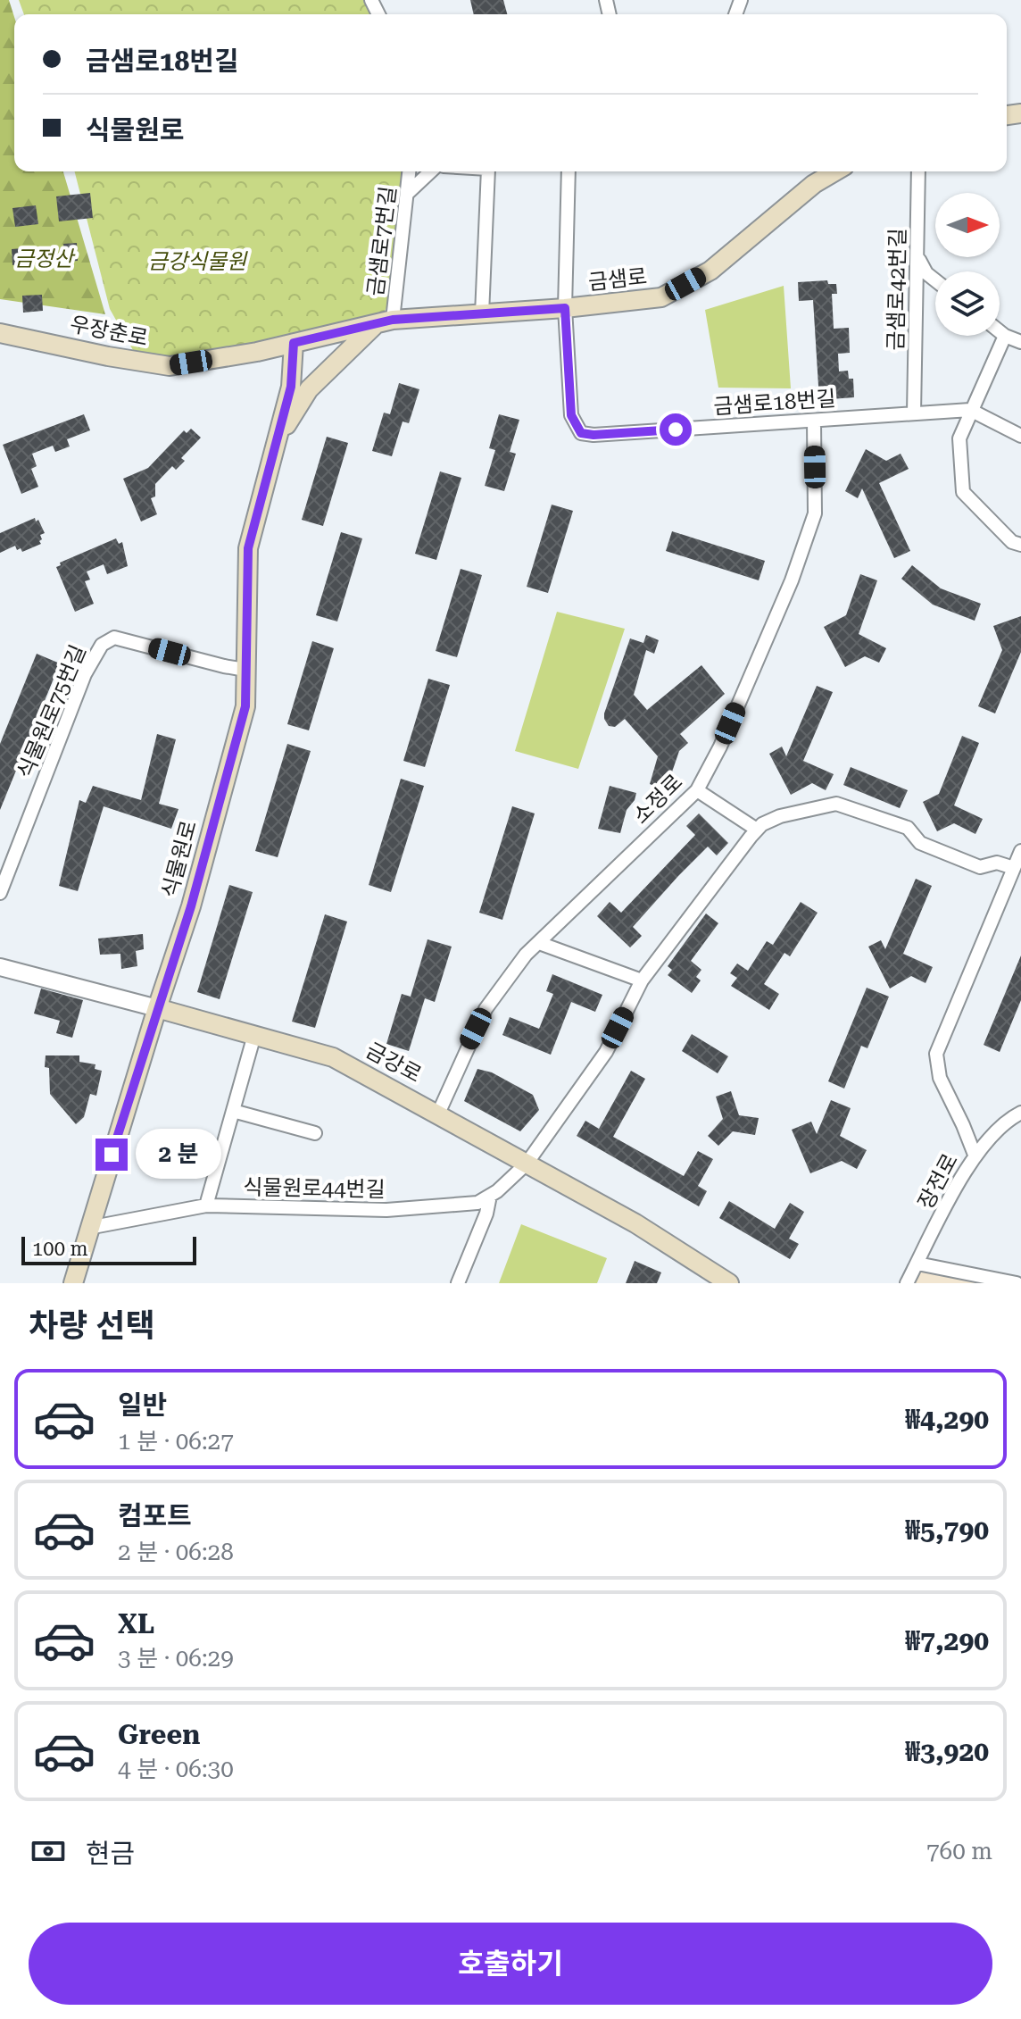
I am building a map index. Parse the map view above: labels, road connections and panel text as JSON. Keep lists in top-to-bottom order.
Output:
{
  "streets": {
    "main road": [
      "금샘로",
      "우장춘로",
      "식물원로",
      "금강로"
    ],
    "street": [
      "금샘로7번길",
      "금샘로42번길",
      "금샘로18번길",
      "식물원로75번길",
      "소정로",
      "장전로",
      "식물원로44번길"
    ]
  },
  "crossings": [
    ["금샘로7번길", "금샘로"],
    ["금샘로7번길", "식물원로"],
    ["금샘로", "우장춘로"],
    ["금샘로", "금샘로18번길"],
    ["금샘로", "식물원로"],
    ["금샘로42번길", "금샘로18번길"],
    ["우장춘로", "식물원로"],
    ["금샘로18번길", "소정로"],
    ["식물원로75번길", "식물원로"],
    ["소정로", "금강로"],
    ["식물원로", "금강로"],
    ["식물원로", "식물원로44번길"],
    ["금강로", "식물원로44번길"]
  ],
  "parks": ["금정산", "금강식물원"],
  "scale_bar": "100 m",
  "north": "right",
  "page": {
    "banner": ["금샘로18번길", "식물원로"],
    "bubble": "2 분",
    "scale": "100 m",
    "heading": "차량 선택",
    "list": [
      {
        "name": "일반",
        "note": "1 분 · 06:27",
        "value": "₩4,290"
      },
      {
        "name": "컴포트",
        "note": "2 분 · 06:28",
        "value": "₩5,790"
      },
      {
        "name": "XL",
        "note": "3 분 · 06:29",
        "value": "₩7,290"
      },
      {
        "name": "Green",
        "note": "4 분 · 06:30",
        "value": "₩3,920"
      }
    ],
    "pay": ["현금", "760 m"],
    "buttons": "호출하기"
  }
}
